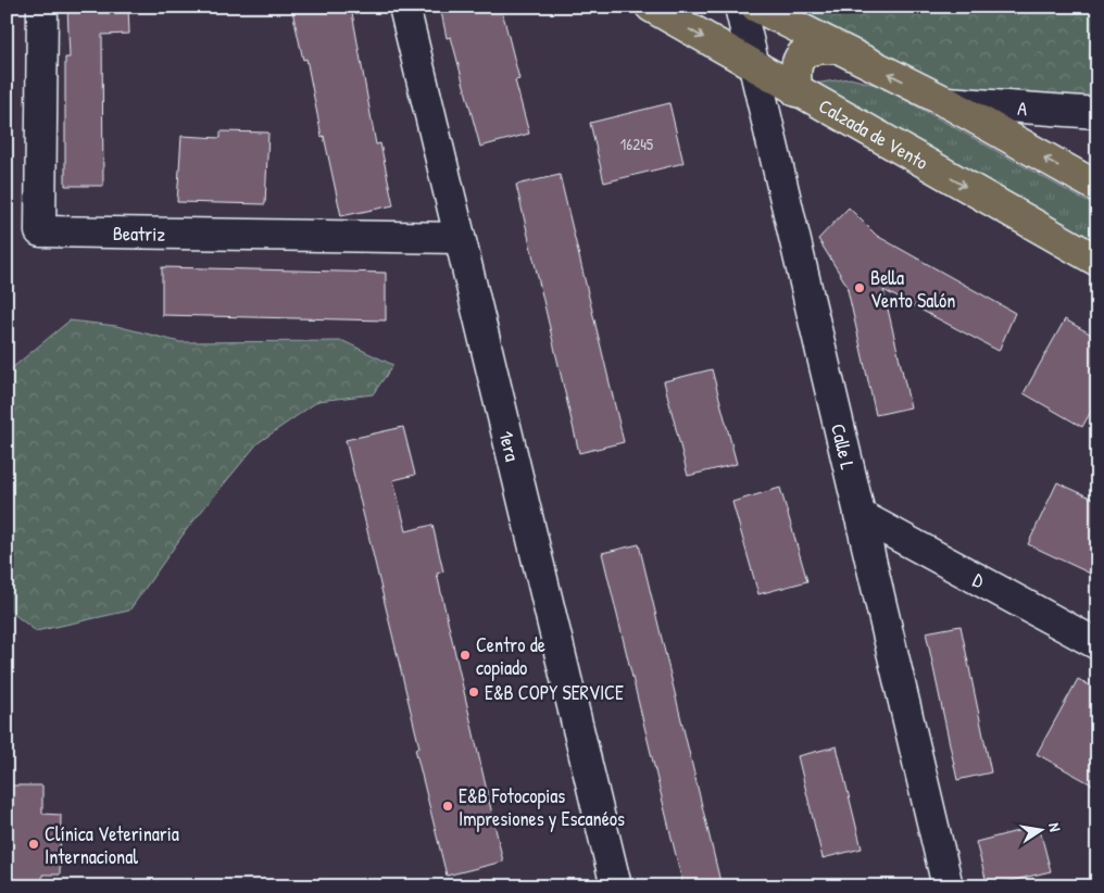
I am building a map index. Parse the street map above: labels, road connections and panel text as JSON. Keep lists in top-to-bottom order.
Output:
{
  "streets": {
    "main road": ["Calzada de Vento"],
    "street": [
      "A",
      "Beatriz",
      "1era",
      "Calle L",
      "D"
    ]
  },
  "crossings": [
    ["Calzada de Vento", "Calle L"],
    ["Beatriz", "1era"],
    ["Calle L", "D"]
  ],
  "places": [
    "Bella Vento Salón",
    "Centro de copiado",
    "E&B COPY SERVICE",
    "E&B Fotocopias Impresiones y Escanéos",
    "Clínica Veterinaria Internacional"
  ],
  "house_numbers": ["16245"],
  "north": "right"
}
